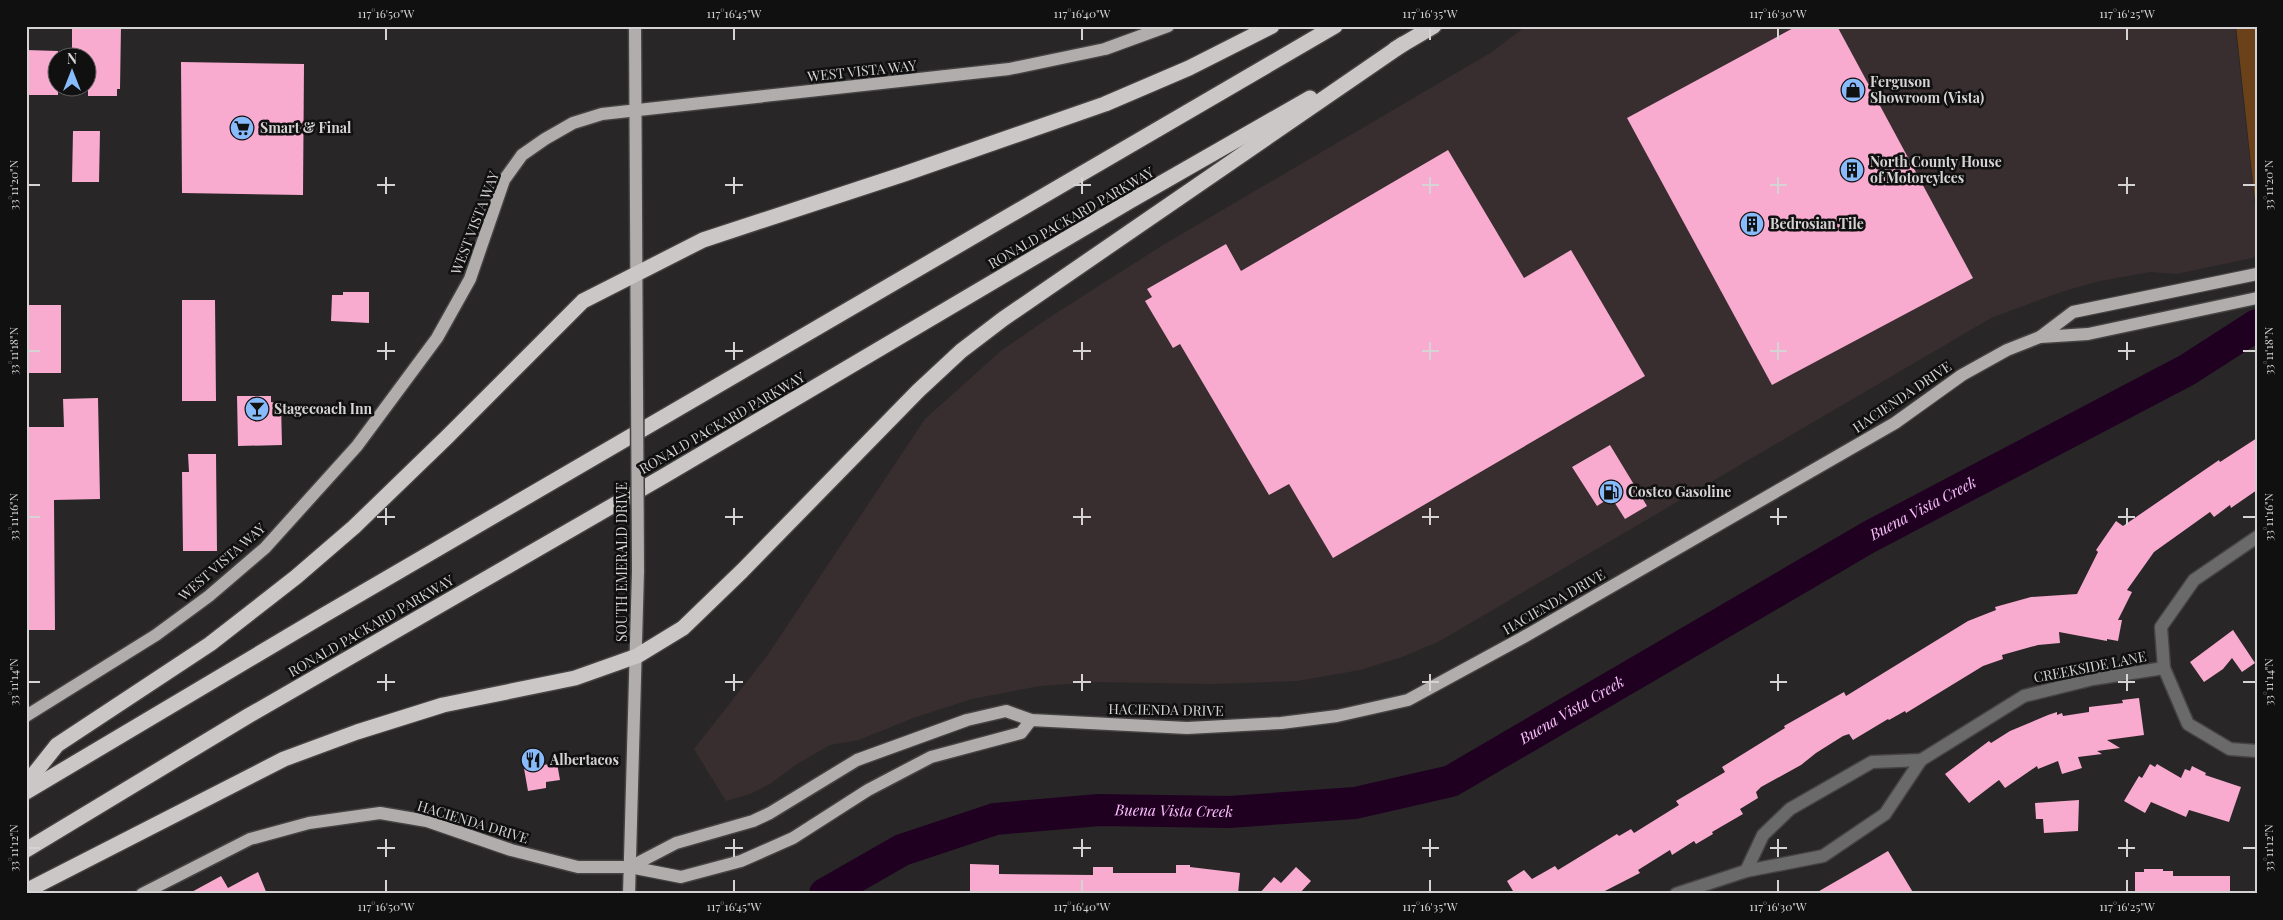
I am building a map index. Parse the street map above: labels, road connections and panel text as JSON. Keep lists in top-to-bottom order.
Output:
{
  "streets": {
    "highway": ["RONALD PACKARD PARKWAY"],
    "main road": ["WEST VISTA WAY", "HACIENDA DRIVE", "SOUTH EMERALD DRIVE"],
    "street": ["CREEKSIDE LANE"]
  },
  "crossings": [
    ["WEST VISTA WAY", "SOUTH EMERALD DRIVE"],
    ["HACIENDA DRIVE", "SOUTH EMERALD DRIVE"]
  ],
  "water": ["Buena Vista Creek"],
  "places": {
    "shop": ["Ferguson Showroom (Vista)"],
    "supermarket": ["Smart & Final"],
    "building": ["North County House of Motorcylces", "Bedrosian Tile"],
    "bar": ["Stagecoach Inn"],
    "fuel station": ["Costco Gasoline"],
    "restaurant": ["Albertacos"]
  },
  "north": "top",
  "coordinates": [
    "117°16'50\"W",
    "117°16'45\"W",
    "117°16'40\"W",
    "117°16'35\"W",
    "117°16'30\"W",
    "117°16'25\"W",
    "33°11'20\"N",
    "33°11'18\"N",
    "33°11'16\"N",
    "33°11'14\"N",
    "33°11'12\"N"
  ]
}
